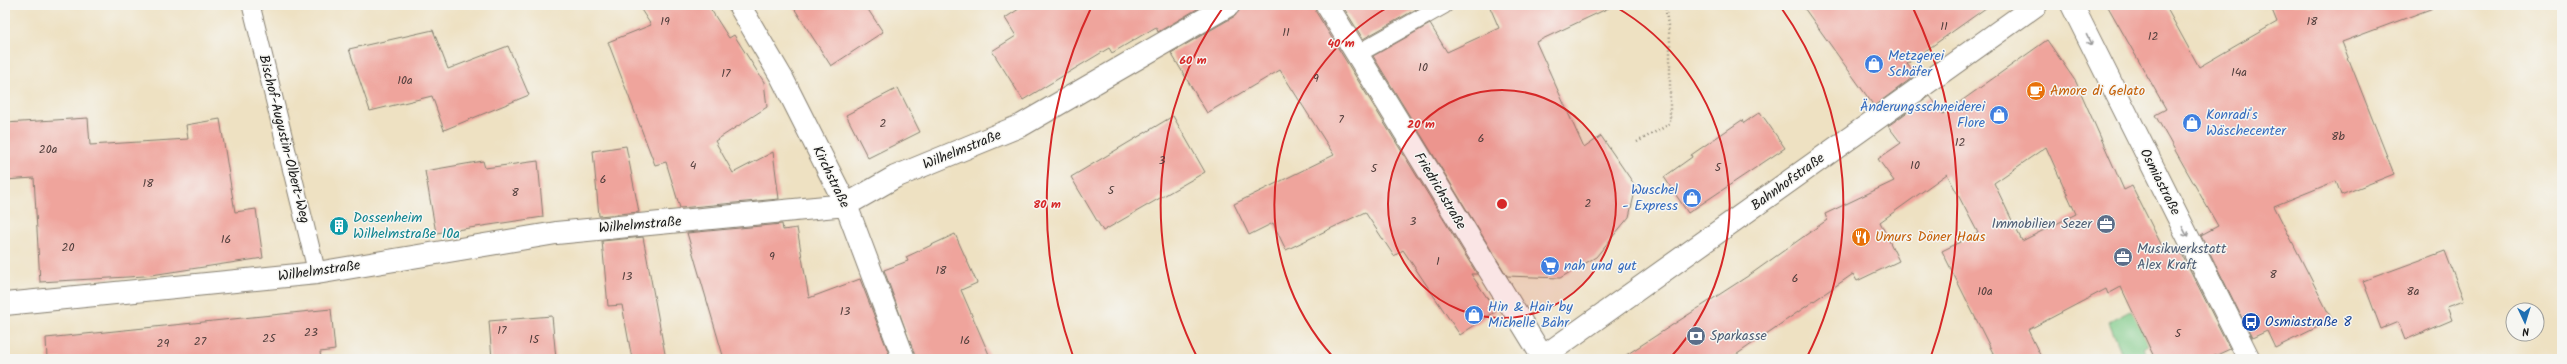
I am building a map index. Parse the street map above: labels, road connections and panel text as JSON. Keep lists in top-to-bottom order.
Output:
{
  "streets": {
    "street": [
      "Wilhelmstraße",
      "Kirchstraße",
      "Bahnhofstraße",
      "Osmiastraße",
      "Friedrichstraße"
    ],
    "lane": ["Bischof-Augustin-Olbert-Weg"]
  },
  "crossings": [
    ["Bischof-Augustin-Olbert-Weg", "Wilhelmstraße"],
    ["Wilhelmstraße", "Kirchstraße"],
    ["Bahnhofstraße", "Friedrichstraße"]
  ],
  "one_way": ["Osmiastraße"],
  "places": {
    "shop": [
      "Metzgerei Schäfer",
      "Änderungsschneiderei Flore",
      "Konradi's Wäschecenter",
      "Wuschel - Express",
      "Hin & Hair by Michelle Bähr"
    ],
    "cafe": ["Amore di Gelato"],
    "office": ["Immobilien Sezer", "Musikwerkstatt Alex Kraft"],
    "building": ["Dossenheim Wilhelmstraße 10a"],
    "restaurant": ["Umurs Döner Haus"],
    "supermarket": ["nah und gut"],
    "bus stop": ["Osmiastraße 8"],
    "bank": ["Sparkasse"]
  },
  "house_numbers": [
    "19",
    "18",
    "11",
    "11",
    "12",
    "10",
    "14a",
    "17",
    "9",
    "10a",
    "7",
    "2",
    "8b",
    "6",
    "12",
    "20a",
    "3",
    "4",
    "10",
    "5",
    "5",
    "6",
    "18",
    "5",
    "8",
    "2",
    "3",
    "16",
    "20",
    "9",
    "1",
    "18",
    "8",
    "13",
    "6",
    "10a",
    "8a",
    "13",
    "17",
    "23",
    "5",
    "25",
    "15",
    "16",
    "27",
    "29"
  ],
  "north": "bottom",
  "rings": [
    "40 m",
    "60 m",
    "20 m",
    "80 m"
  ]
}
